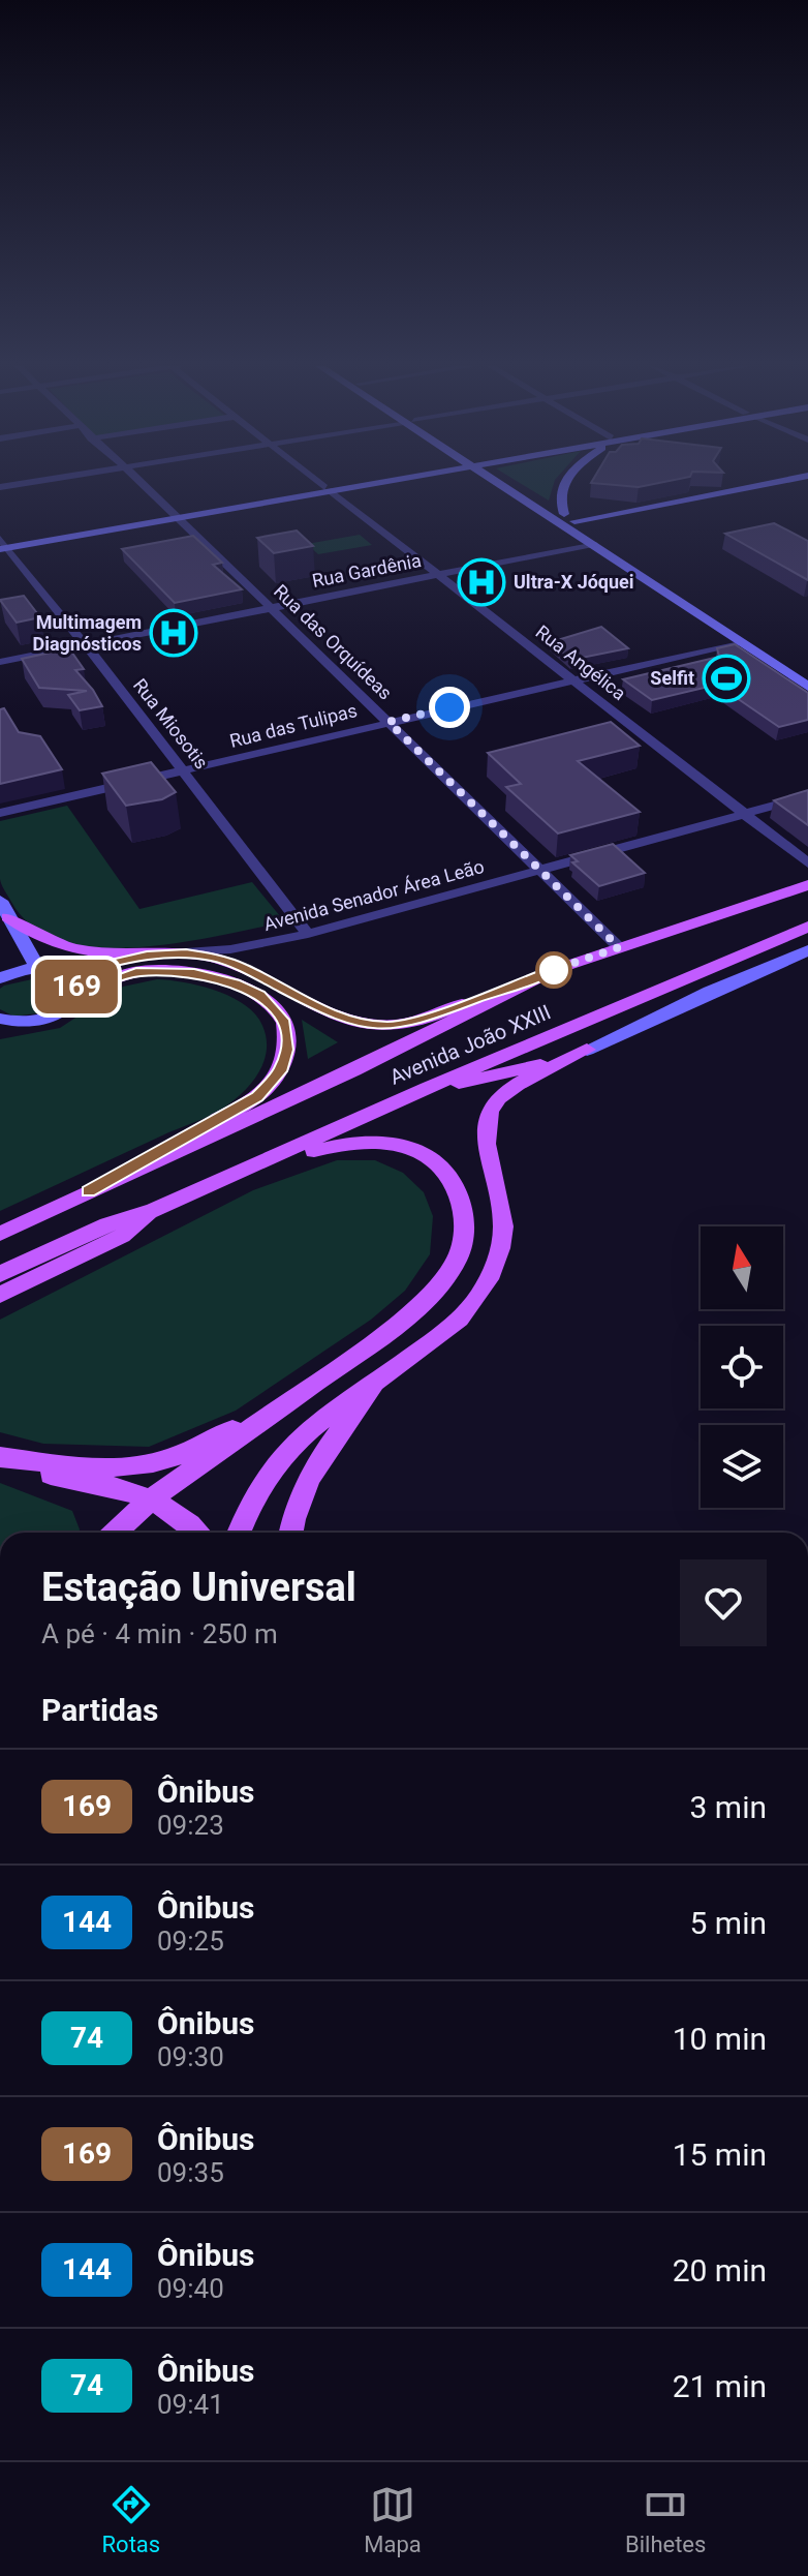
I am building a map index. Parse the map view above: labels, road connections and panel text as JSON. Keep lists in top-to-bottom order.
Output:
{
  "streets": {
    "main road": ["Avenida João XXIII"],
    "street": [
      "Rua Gardênia",
      "Rua das Orquídeas",
      "Rua Angélica",
      "Rua Miosotis",
      "Rua das Tulipas",
      "Avenida Senador Área Leão"
    ]
  },
  "crossings": [
    ["Rua Gardênia", "Rua das Orquídeas"],
    ["Rua Gardênia", "Rua Angélica"],
    ["Rua Gardênia", "Rua Miosotis"],
    ["Rua das Orquídeas", "Rua das Tulipas"],
    ["Rua das Orquídeas", "Avenida Senador Área Leão"],
    ["Rua das Orquídeas", "Avenida João XXIII"],
    ["Rua Angélica", "Rua das Tulipas"],
    ["Rua Angélica", "Avenida Senador Área Leão"],
    ["Rua Miosotis", "Rua das Tulipas"],
    ["Rua Miosotis", "Avenida Senador Área Leão"]
  ],
  "places": {
    "hospital": ["Ultra-X Jóquei", "Multimagem Diagnósticos"],
    "sports": ["Selfit"]
  },
  "lines": ["bus line 169"],
  "north": "top",
  "page": {
    "on_map": "169",
    "heading": [
      ["Estação Universal", "A pé · 4 min · 250 m"],
      "Partidas"
    ],
    "list": [
      {
        "mark": "169",
        "name": "Ônibus",
        "note": "09:23",
        "value": "3 min"
      },
      {
        "mark": "144",
        "name": "Ônibus",
        "note": "09:25",
        "value": "5 min"
      },
      {
        "mark": "74",
        "name": "Ônibus",
        "note": "09:30",
        "value": "10 min"
      },
      {
        "mark": "169",
        "name": "Ônibus",
        "note": "09:35",
        "value": "15 min"
      },
      {
        "mark": "144",
        "name": "Ônibus",
        "note": "09:40",
        "value": "20 min"
      },
      {
        "mark": "74",
        "name": "Ônibus",
        "note": "09:41",
        "value": "21 min"
      }
    ],
    "tabs": ["Rotas", "Mapa", "Bilhetes"]
  }
}
